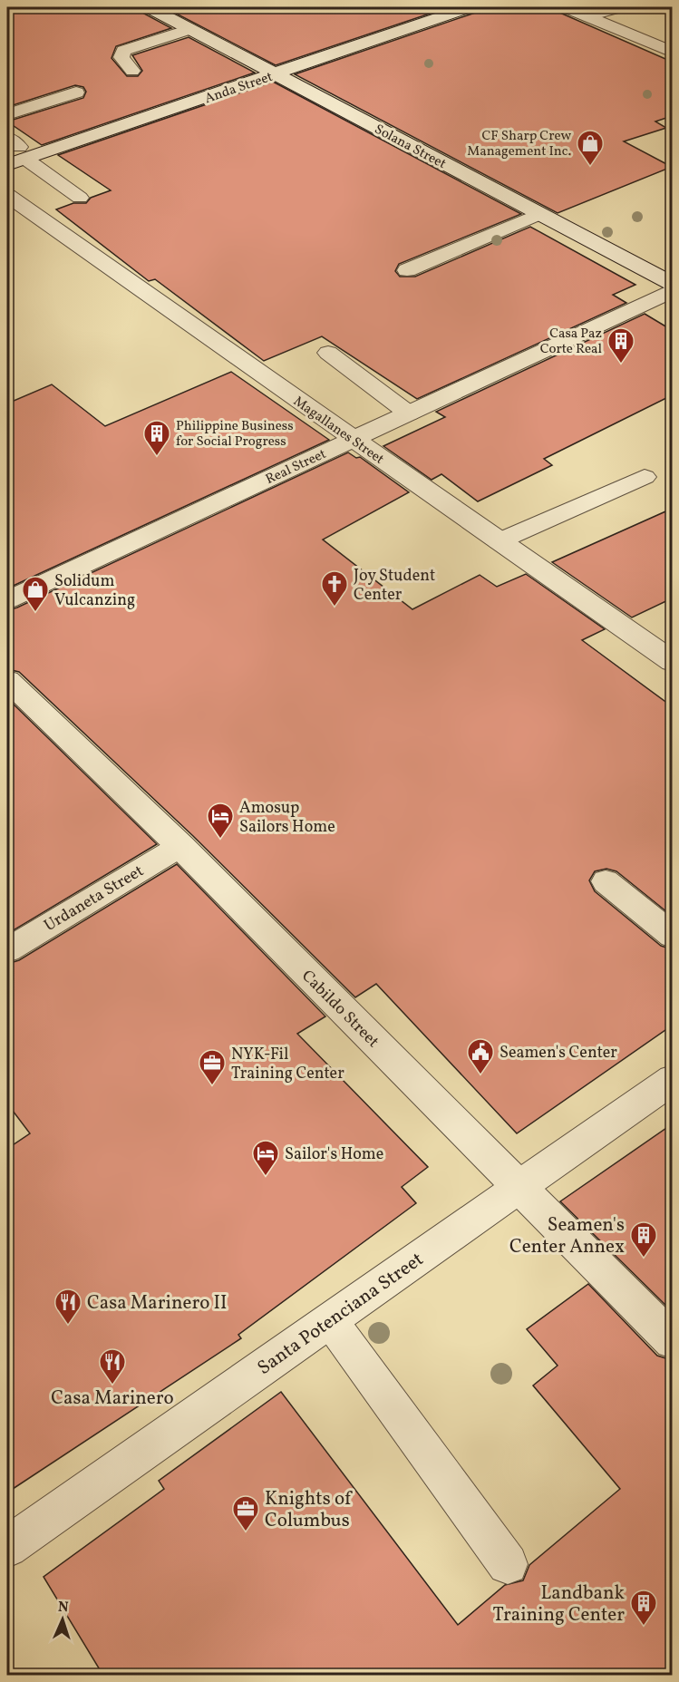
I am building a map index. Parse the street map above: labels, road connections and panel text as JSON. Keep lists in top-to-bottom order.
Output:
{
  "streets": {
    "street": [
      "Anda Street",
      "Solana Street",
      "Magallanes Street",
      "Real Street",
      "Cabildo Street",
      "Santa Potenciana Street"
    ],
    "lane": ["Urdaneta Street"]
  },
  "crossings": [
    ["Anda Street", "Solana Street"],
    ["Magallanes Street", "Real Street"],
    ["Urdaneta Street", "Cabildo Street"],
    ["Cabildo Street", "Santa Potenciana Street"]
  ],
  "places": {
    "shop": ["CF Sharp Crew Management Inc.", "Solidum Vulcanzing"],
    "building": [
      "Casa Paz Corte Real",
      "Philippine Business for Social Progress",
      "Seamen's Center Annex",
      "Landbank Training Center"
    ],
    "church": ["Joy Student Center"],
    "hotel": ["Amosup Sailors Home", "Sailor's Home"],
    "public building": ["Seamen's Center"],
    "office": ["NYK-Fil Training Center", "Knights of Columbus"],
    "restaurant": ["Casa Marinero II", "Casa Marinero"]
  },
  "north": "top"
}
